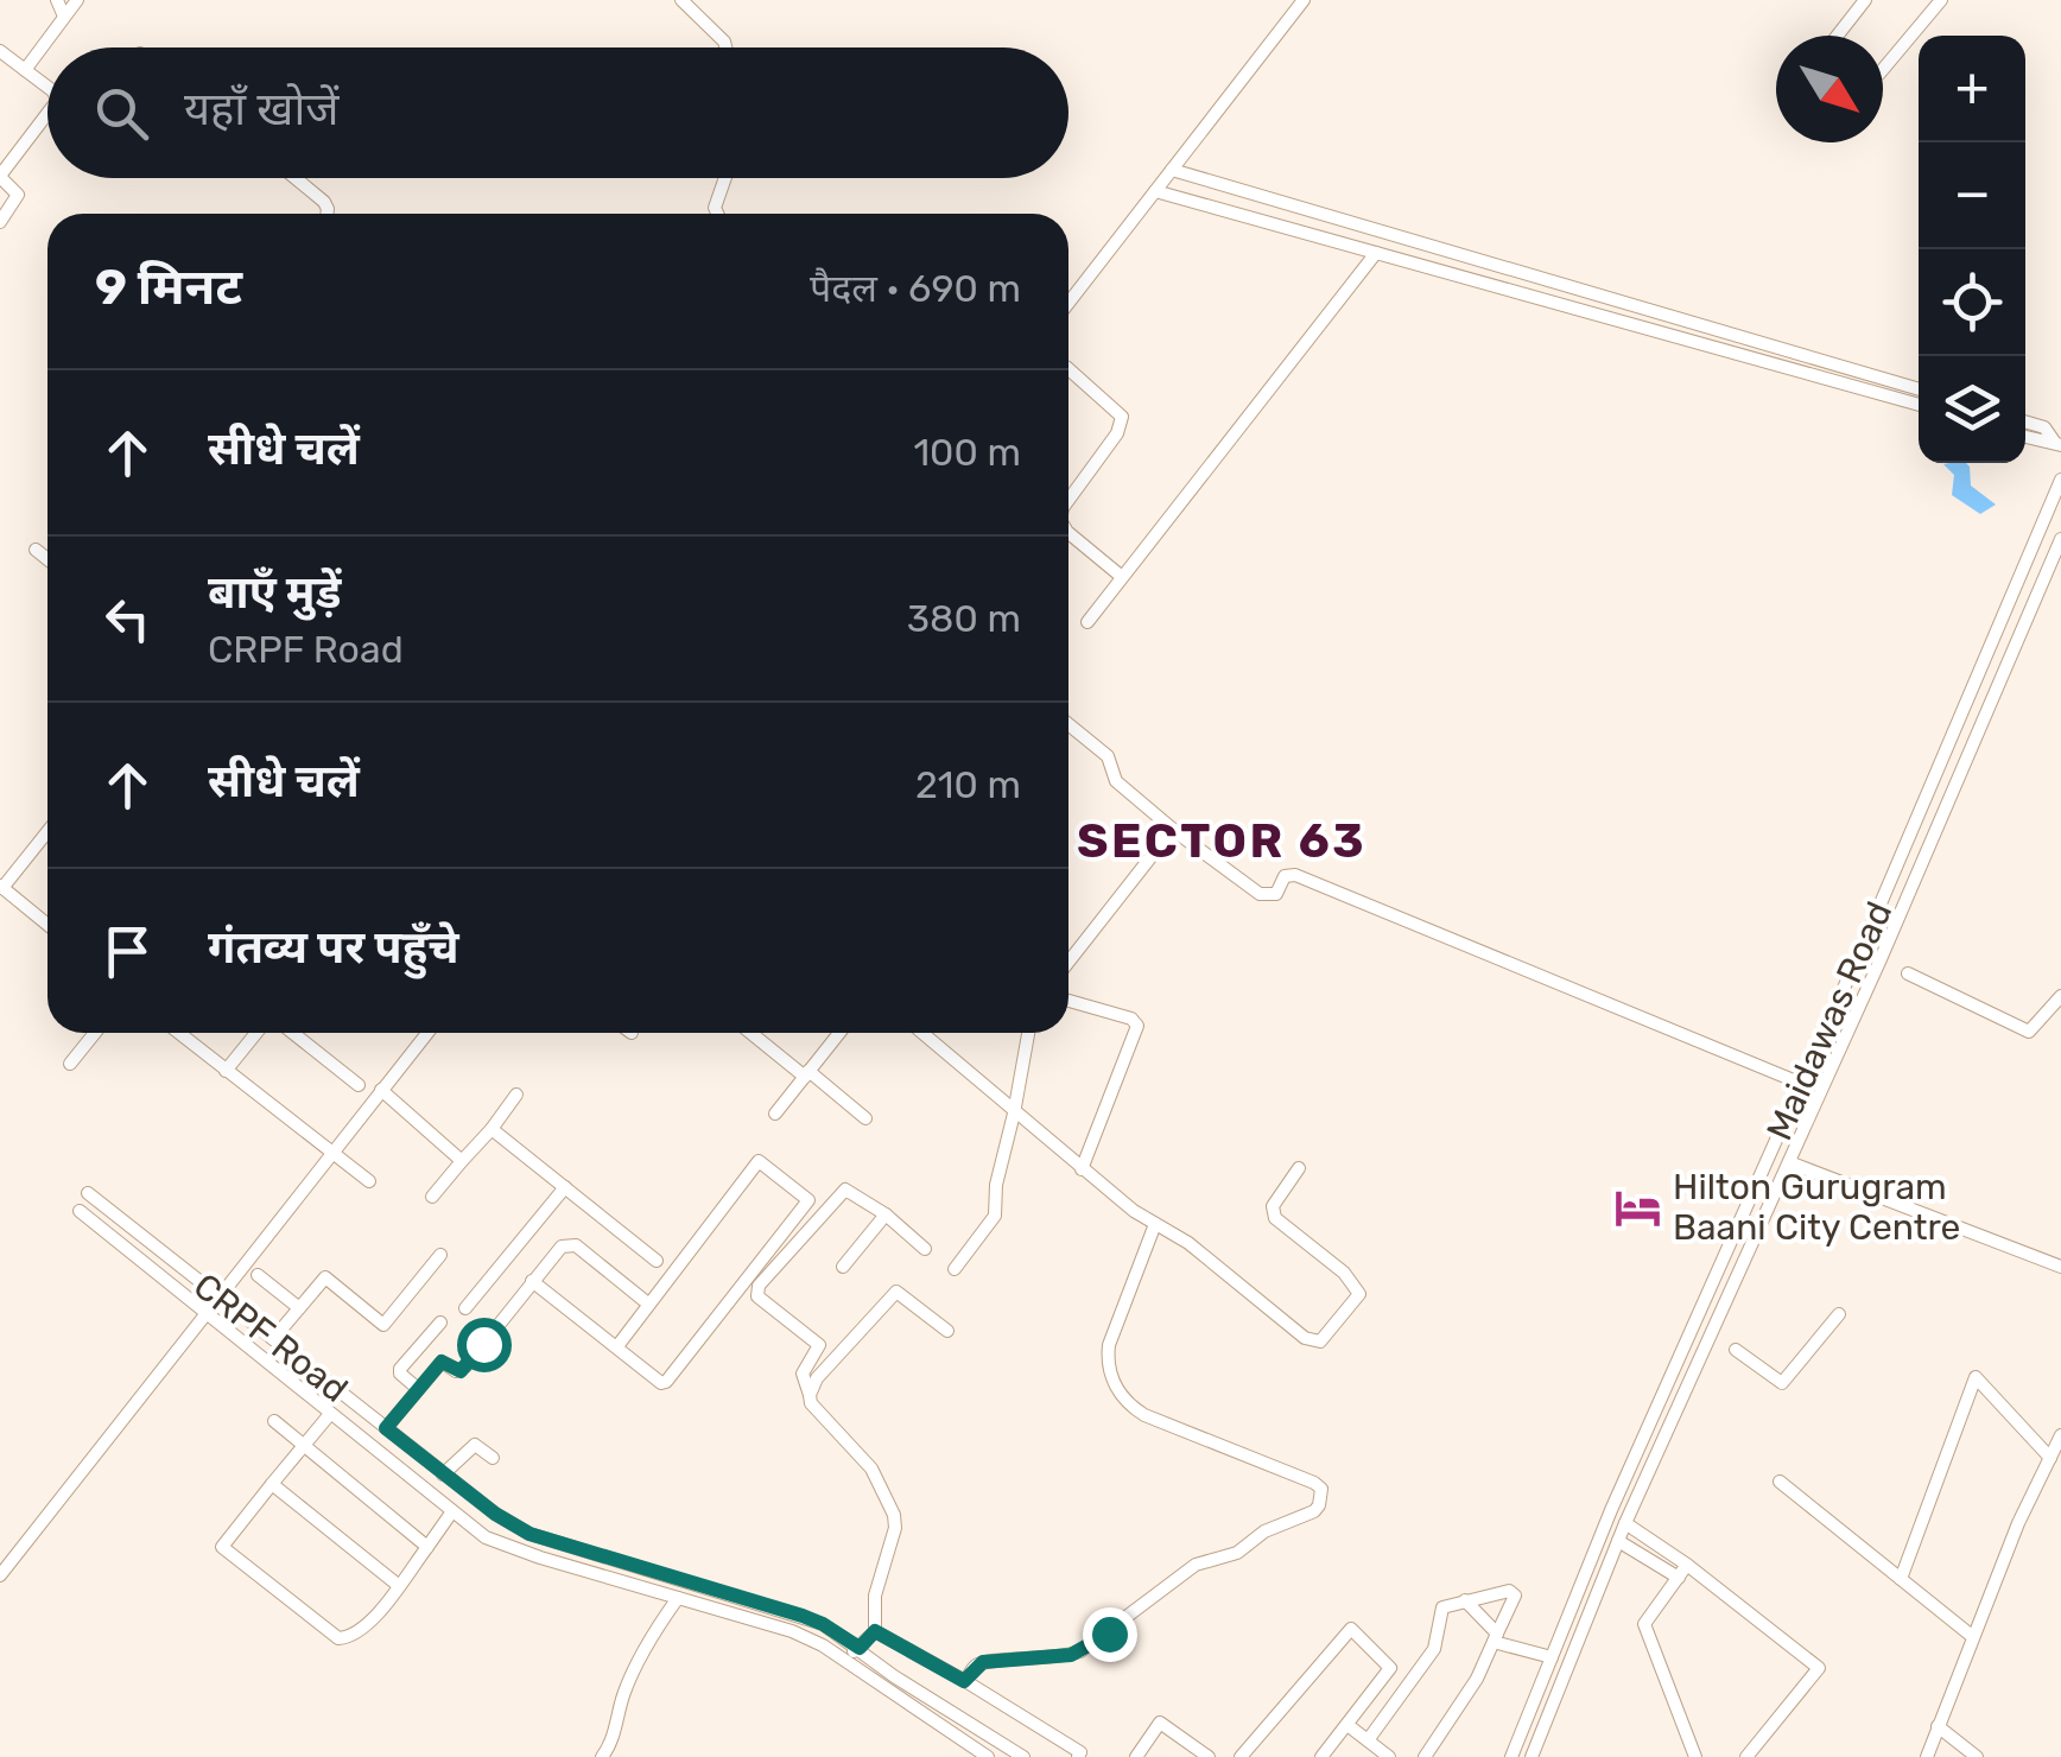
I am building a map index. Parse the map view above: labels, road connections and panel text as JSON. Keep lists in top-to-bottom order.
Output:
{
  "streets": {
    "street": ["Maidawas Road", "CRPF Road"]
  },
  "districts": ["SECTOR 63"],
  "places": {
    "hotel": ["Hilton Gurugram Baani City Centre"]
  },
  "north": "bottom right",
  "page": {
    "map_buttons": ["+", "−"],
    "search": "यहाँ खोजें",
    "heading": ["9 मिनट", "पैदल · 690 m"],
    "list": [
      ["सीधे चलें", "100 m"],
      ["बाएँ मुड़ें", "CRPF Road", "380 m"],
      ["सीधे चलें", "210 m"],
      "गंतव्य पर पहुँचे"
    ]
  }
}
